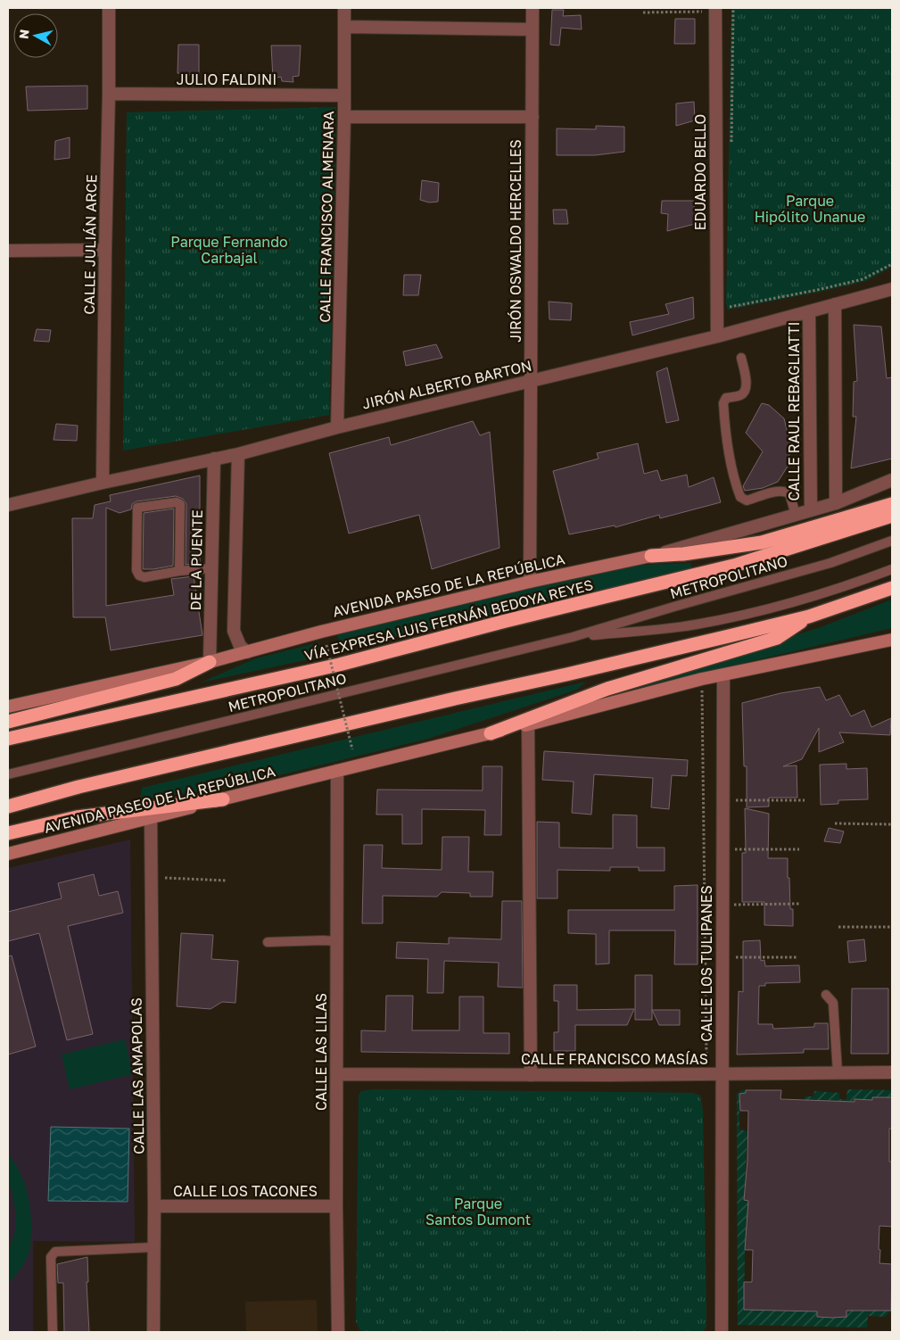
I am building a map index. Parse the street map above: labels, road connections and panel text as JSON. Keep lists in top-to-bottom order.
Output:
{
  "streets": {
    "highway": ["VÍA EXPRESA LUIS FERNÁN BEDOYA REYES"],
    "main road": ["AVENIDA PASEO DE LA REPÚBLICA"],
    "street": [
      "JULIO FALDINI",
      "EDUARDO BELLO",
      "CALLE FRANCISCO ALMENARA",
      "JIRÓN OSWALDO HERCELLES",
      "CALLE JULIÁN ARCE",
      "JIRÓN ALBERTO BARTON",
      "CALLE RAUL REBAGLIATTI",
      "DE LA PUENTE",
      "CALLE LOS TULIPANES",
      "CALLE LAS LILAS",
      "CALLE FRANCISCO MASÍAS",
      "CALLE LAS AMAPOLAS",
      "CALLE LOS TACONES"
    ],
    "lane": ["METROPOLITANO"]
  },
  "crossings": [
    ["JULIO FALDINI", "CALLE FRANCISCO ALMENARA"],
    ["JULIO FALDINI", "CALLE JULIÁN ARCE"],
    ["EDUARDO BELLO", "JIRÓN ALBERTO BARTON"],
    ["CALLE FRANCISCO ALMENARA", "JIRÓN ALBERTO BARTON"],
    ["JIRÓN OSWALDO HERCELLES", "JIRÓN ALBERTO BARTON"],
    ["JIRÓN OSWALDO HERCELLES", "AVENIDA PASEO DE LA REPÚBLICA"],
    ["CALLE JULIÁN ARCE", "JIRÓN ALBERTO BARTON"],
    ["JIRÓN ALBERTO BARTON", "CALLE RAUL REBAGLIATTI"],
    ["JIRÓN ALBERTO BARTON", "DE LA PUENTE"],
    ["CALLE RAUL REBAGLIATTI", "AVENIDA PASEO DE LA REPÚBLICA"],
    ["DE LA PUENTE", "AVENIDA PASEO DE LA REPÚBLICA"],
    ["AVENIDA PASEO DE LA REPÚBLICA", "CALLE LOS TULIPANES"],
    ["AVENIDA PASEO DE LA REPÚBLICA", "CALLE LAS LILAS"],
    ["AVENIDA PASEO DE LA REPÚBLICA", "CALLE LAS AMAPOLAS"],
    ["CALLE LOS TULIPANES", "CALLE FRANCISCO MASÍAS"],
    ["CALLE LAS LILAS", "CALLE FRANCISCO MASÍAS"],
    ["CALLE LAS LILAS", "CALLE LOS TACONES"],
    ["CALLE LAS AMAPOLAS", "CALLE LOS TACONES"]
  ],
  "parks": ["Parque Hipólito Unanue", "Parque Fernando Carbajal", "Parque Santos Dumont"],
  "north": "left"
}
